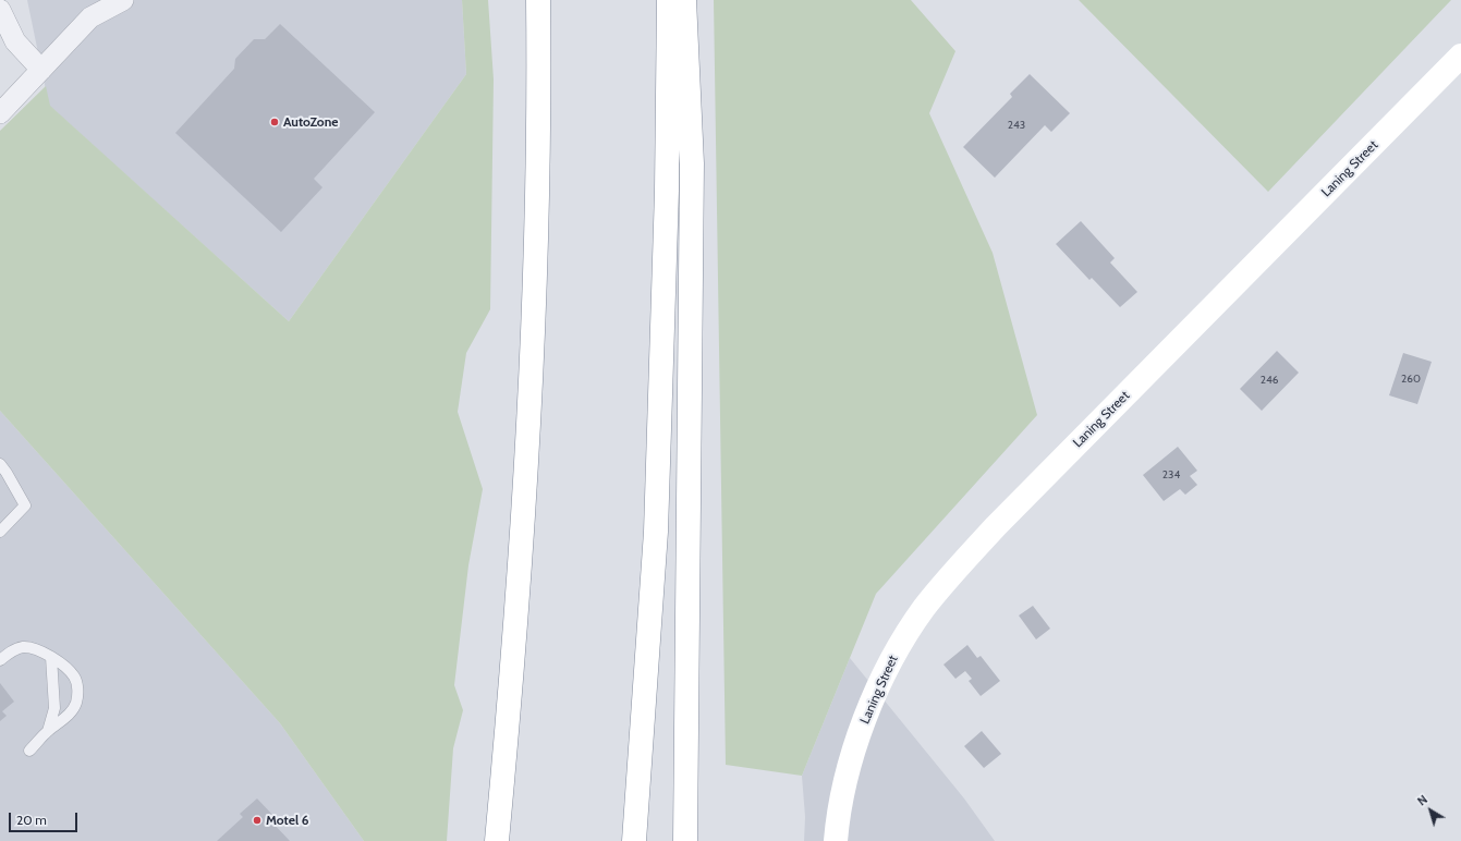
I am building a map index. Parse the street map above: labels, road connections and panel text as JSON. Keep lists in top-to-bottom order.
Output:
{
  "streets": {
    "main road": ["Laning Street"]
  },
  "places": ["AutoZone", "Motel 6"],
  "house_numbers": [
    "243",
    "260",
    "246",
    "234"
  ],
  "scale_bar": "20 m",
  "north": "top left"
}
